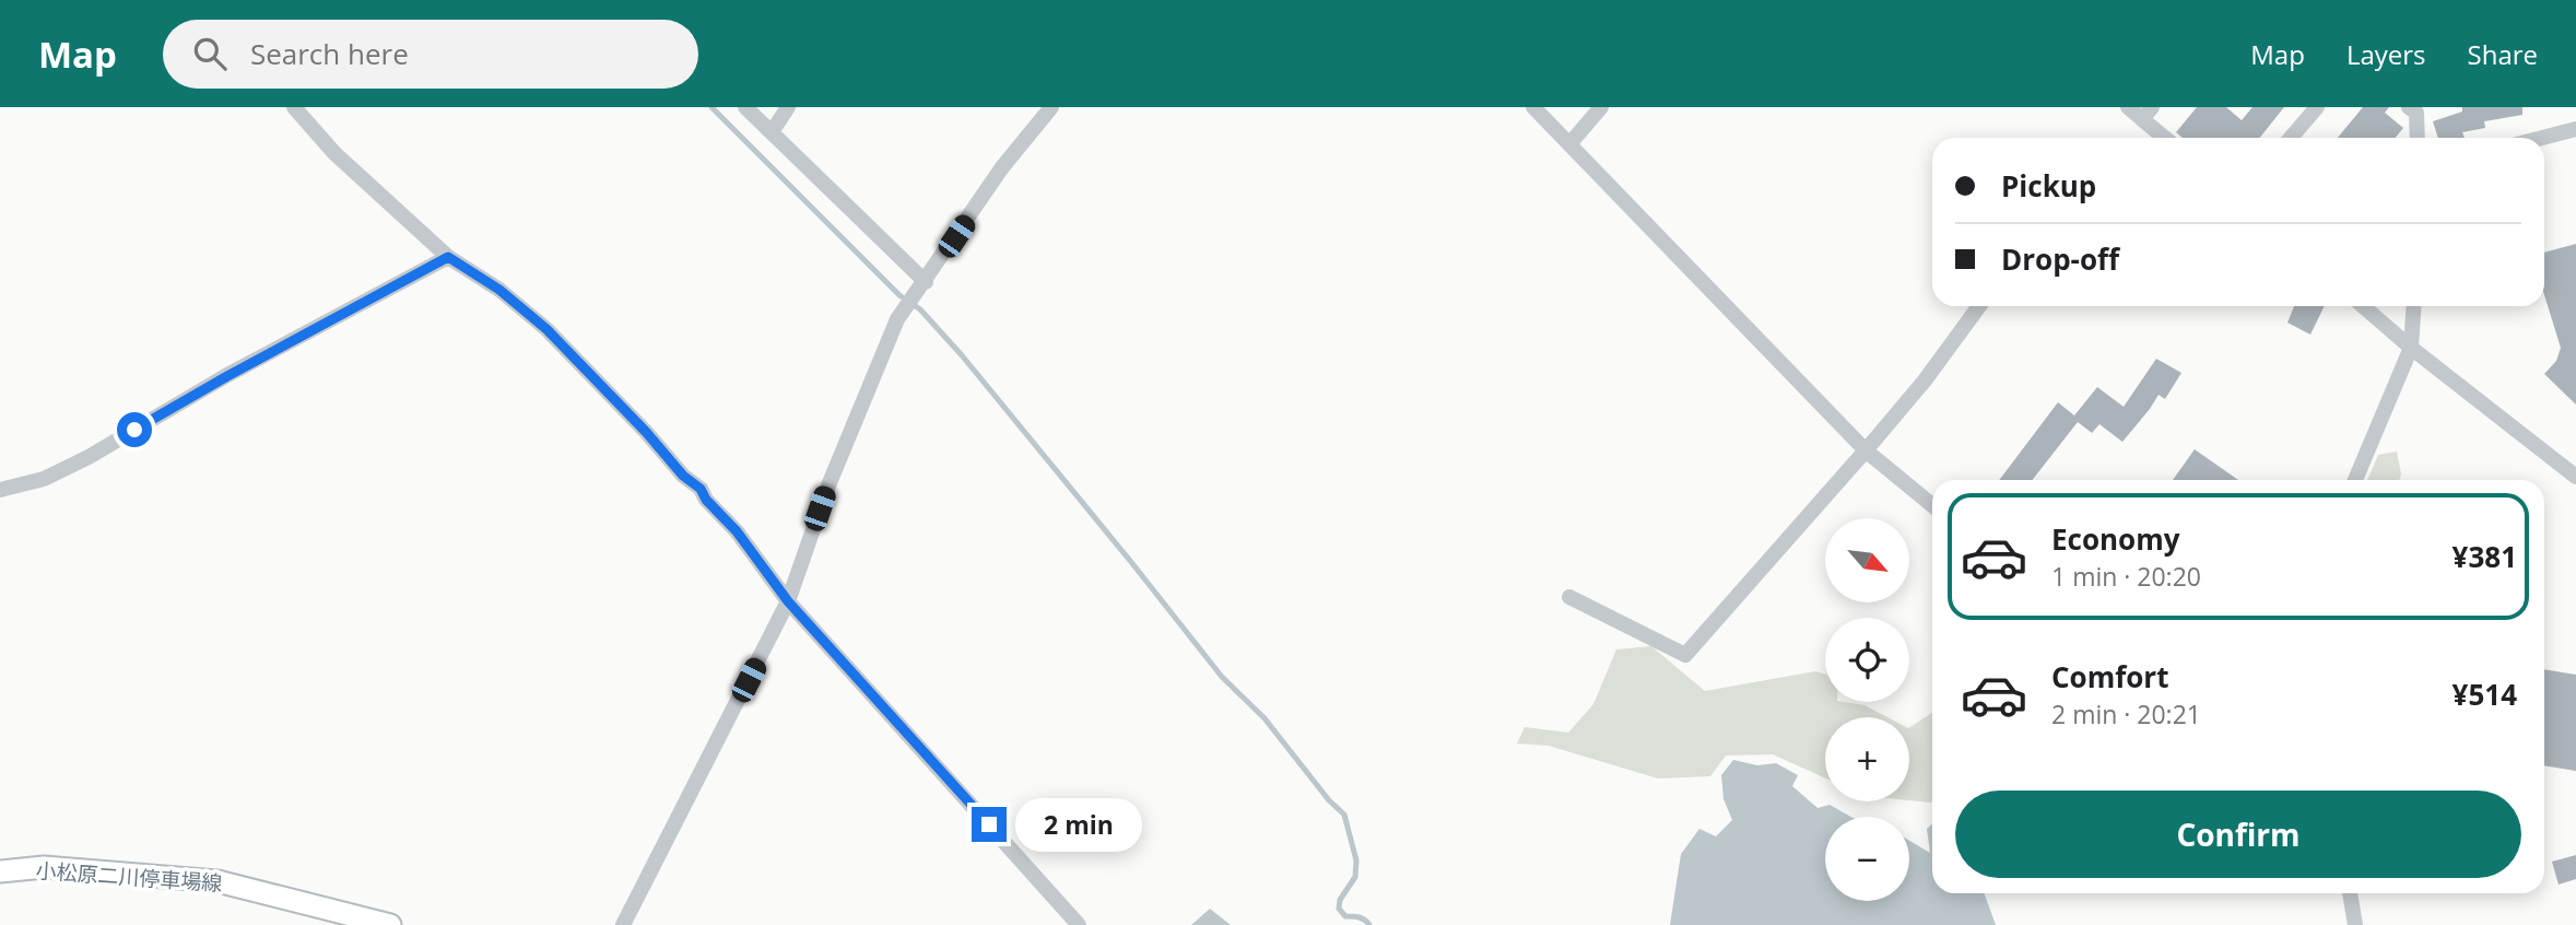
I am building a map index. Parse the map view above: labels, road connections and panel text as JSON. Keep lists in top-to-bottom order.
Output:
{
  "streets": {
    "main road": ["小松原二川停車場線"]
  },
  "north": "bottom right",
  "page": {
    "header": "Map",
    "search": "Search here",
    "nav": ["Map", "Layers", "Share"],
    "banner": ["Pickup", "Drop-off"],
    "list": [
      {
        "name": "Economy",
        "note": "1 min · 20:20",
        "value": "¥381"
      },
      {
        "name": "Comfort",
        "note": "2 min · 20:21",
        "value": "¥514"
      }
    ],
    "map_buttons": ["+", "−"],
    "buttons": "Confirm",
    "bubble": "2 min"
  }
}
